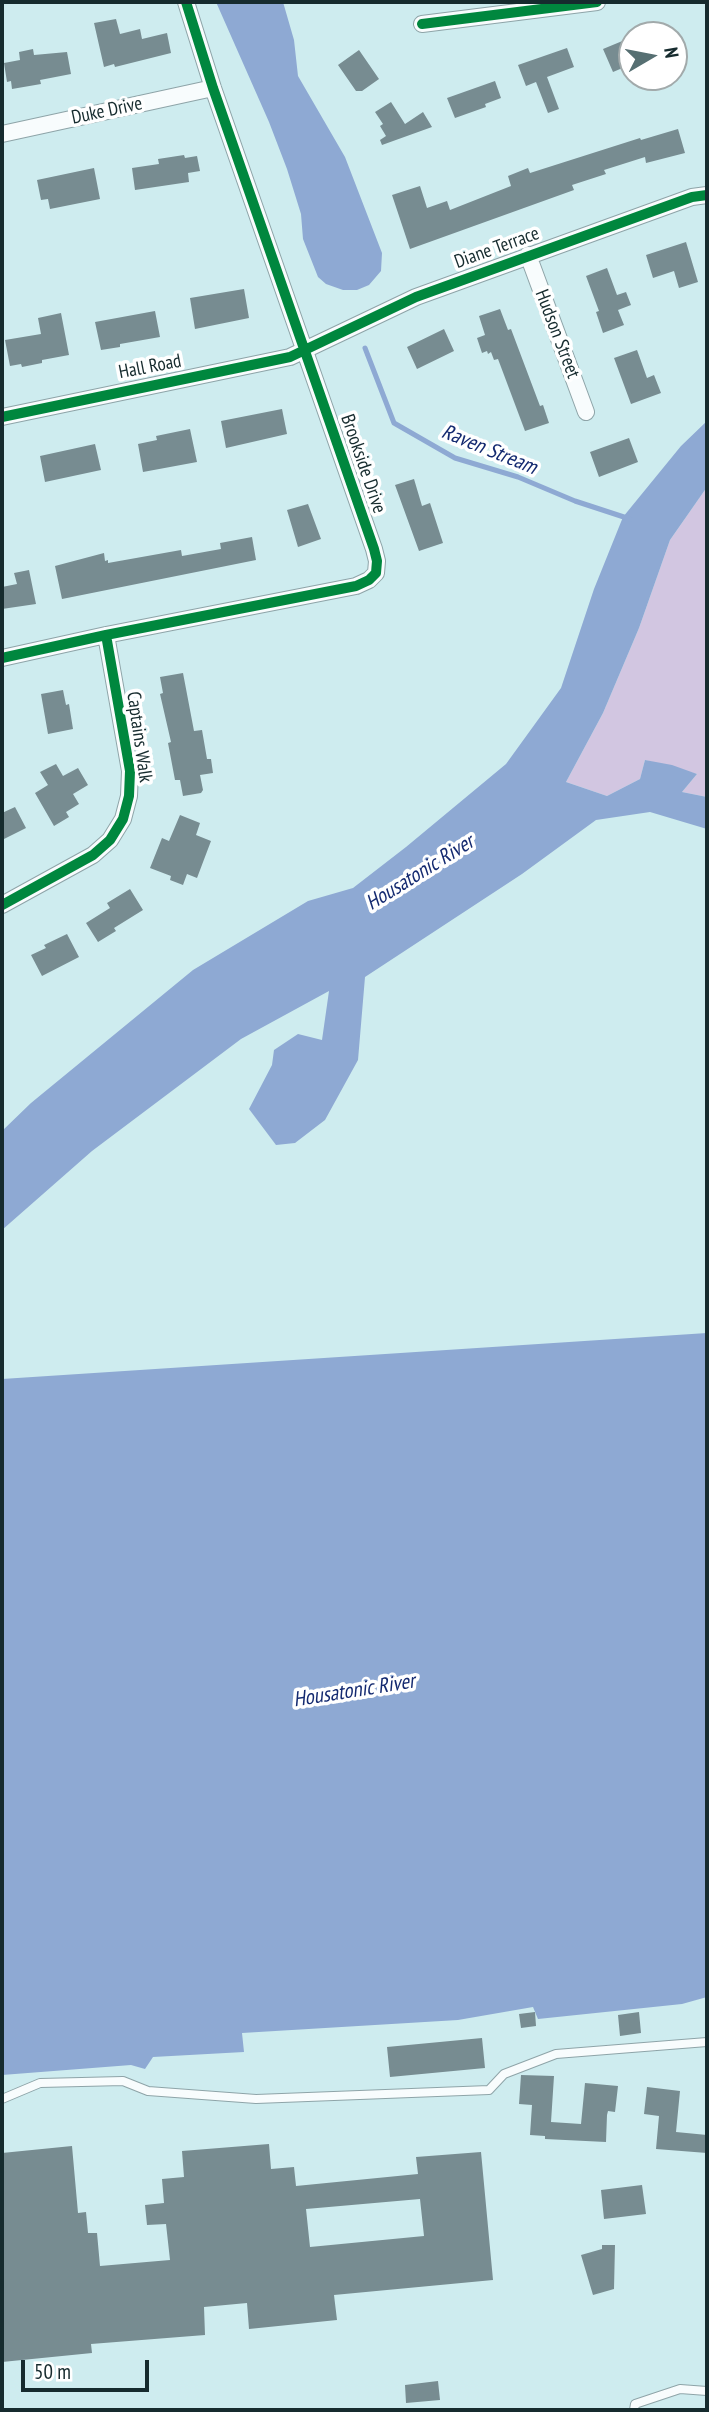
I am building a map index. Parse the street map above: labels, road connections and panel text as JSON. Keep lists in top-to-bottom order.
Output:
{
  "streets": {
    "street": [
      "Duke Drive",
      "Diane Terrace",
      "Hudson Street",
      "Hall Road",
      "Brookside Drive",
      "Captains Walk"
    ]
  },
  "crossings": [
    ["Duke Drive", "Brookside Drive"],
    ["Diane Terrace", "Hudson Street"],
    ["Diane Terrace", "Hall Road"],
    ["Diane Terrace", "Brookside Drive"],
    ["Hall Road", "Brookside Drive"],
    ["Brookside Drive", "Captains Walk"]
  ],
  "water": ["Raven Stream", "Housatonic River"],
  "scale_bar": "50 m",
  "north": "right"
}
